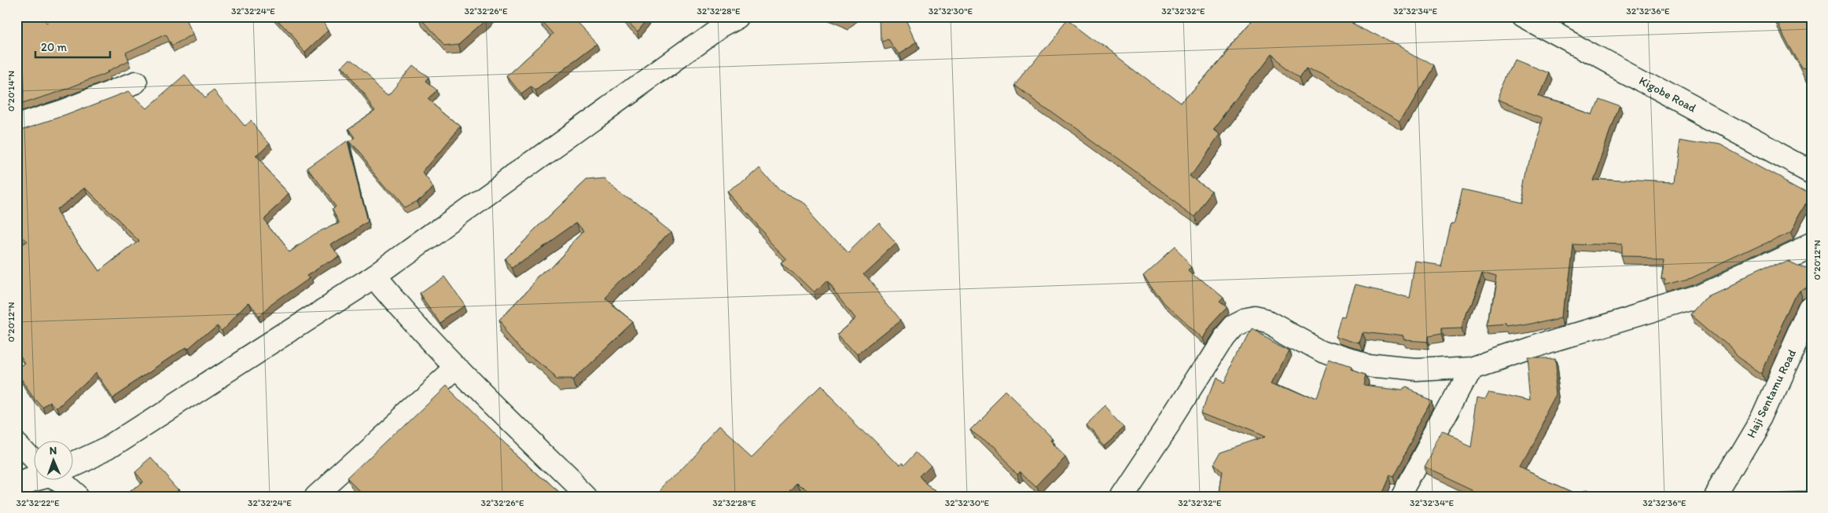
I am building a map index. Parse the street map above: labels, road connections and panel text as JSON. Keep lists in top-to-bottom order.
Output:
{
  "streets": {
    "street": ["Kigobe Road", "Haji Sentamu Road"]
  },
  "scale_bar": "20 m",
  "north": "top",
  "coordinates": [
    "32°32'24\"E",
    "32°32'26\"E",
    "32°32'28\"E",
    "32°32'30\"E",
    "32°32'32\"E",
    "32°32'34\"E",
    "32°32'36\"E",
    "0°20'14\"N",
    "0°20'12\"N",
    "32°32'22\"E"
  ]
}
